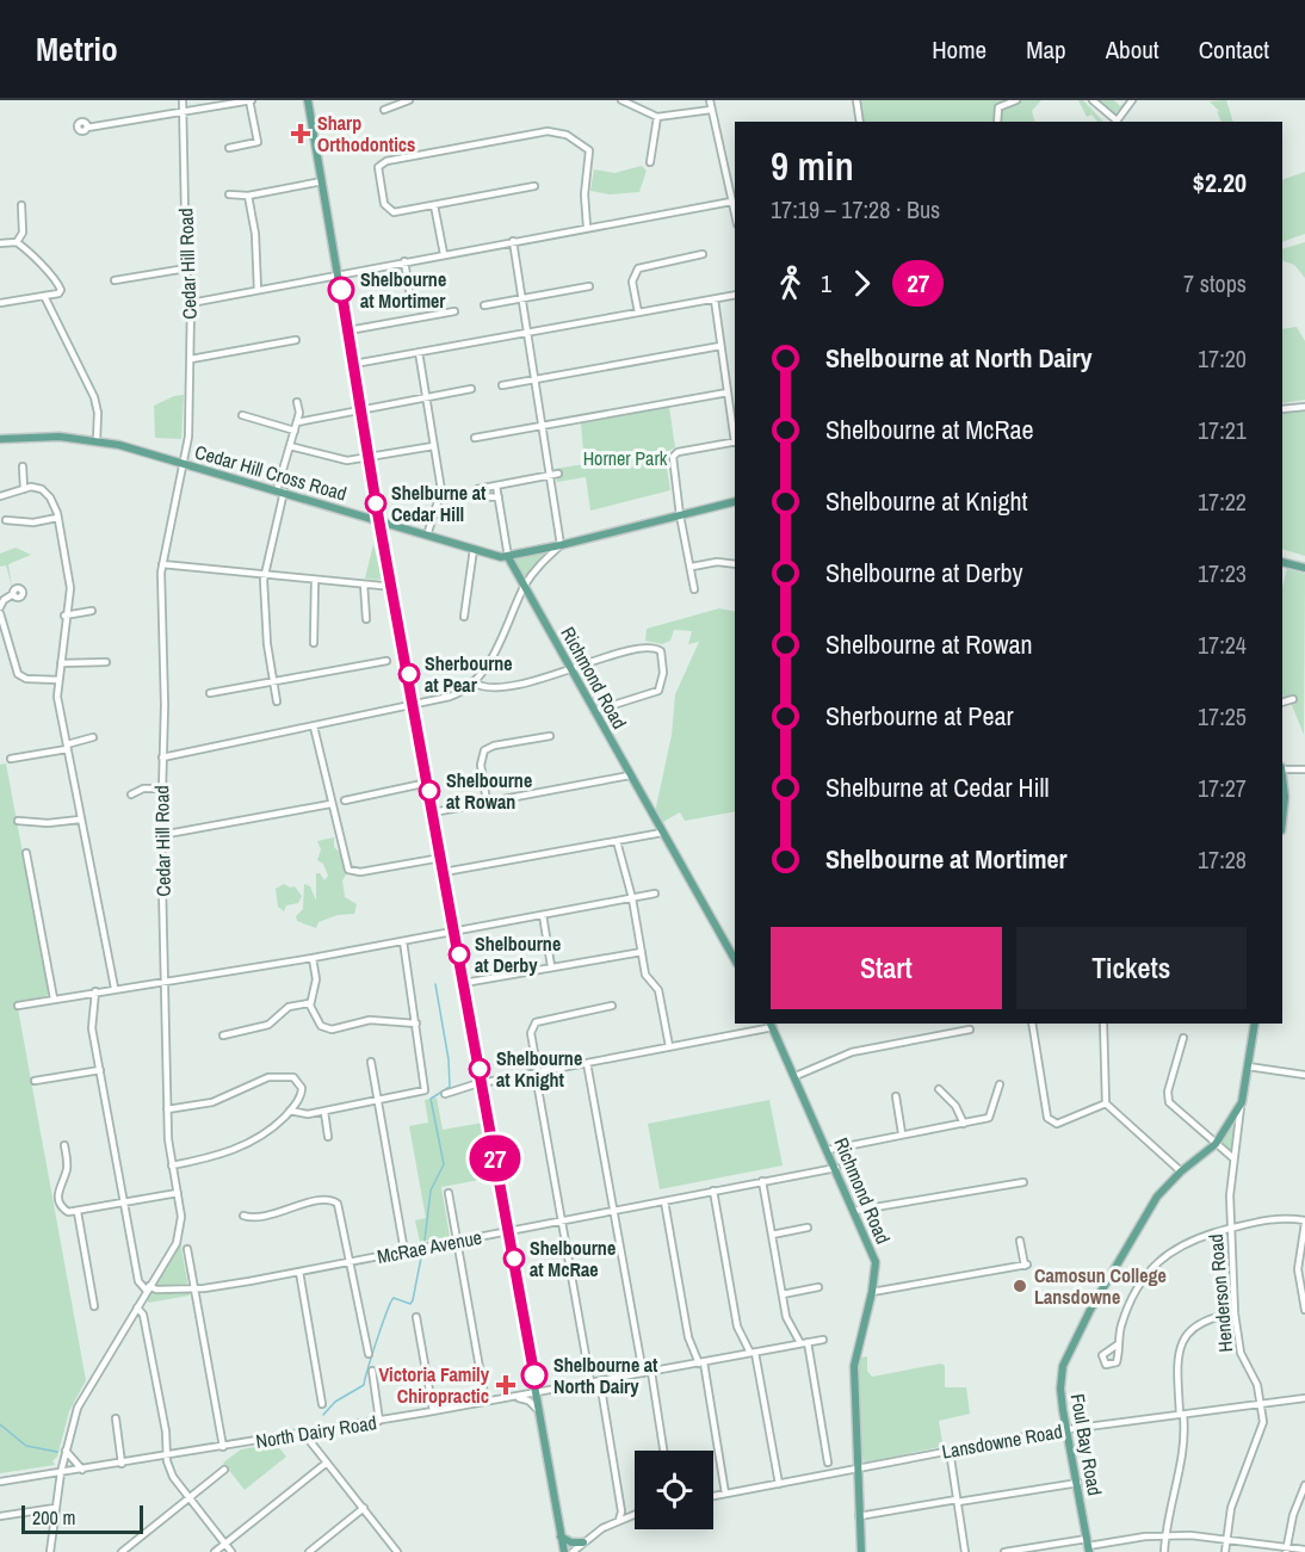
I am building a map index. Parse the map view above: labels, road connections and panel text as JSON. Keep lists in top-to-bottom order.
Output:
{
  "streets": {
    "main road": [
      "Cedar Hill Cross Road",
      "Richmond Road",
      "Henderson Road",
      "Foul Bay Road"
    ],
    "street": [
      "Cedar Hill Road",
      "McRae Avenue",
      "North Dairy Road",
      "Lansdowne Road"
    ]
  },
  "crossings": [
    ["Cedar Hill Road", "Cedar Hill Cross Road"],
    ["Cedar Hill Road", "McRae Avenue"],
    ["Cedar Hill Road", "North Dairy Road"],
    ["Cedar Hill Cross Road", "Richmond Road"],
    ["Richmond Road", "McRae Avenue"],
    ["Richmond Road", "Lansdowne Road"],
    ["Henderson Road", "Lansdowne Road"],
    ["Henderson Road", "Foul Bay Road"],
    ["Lansdowne Road", "Foul Bay Road"]
  ],
  "parks": ["Horner Park"],
  "places": {
    "health": ["Sharp Orthodontics", "Victoria Family Chiropractic"],
    "other": [
      "Shelbourne at Mortimer",
      "Shelburne at Cedar Hill",
      "Sherbourne at Pear",
      "Shelbourne at Rowan",
      "Shelbourne at Derby",
      "Shelbourne at Knight",
      "Shelbourne at McRae",
      "Camosun College Lansdowne",
      "Shelbourne at North Dairy"
    ]
  },
  "lines": ["bus line 27"],
  "scale_bar": "200 m",
  "page": {
    "header": "Metrio",
    "nav": [
      "Home",
      "Map",
      "About",
      "Contact"
    ],
    "on_map": "27",
    "heading": ["9 min", "17:19 – 17:28 · Bus", "$2.20"],
    "legs": ["1", "27", "7 stops"],
    "list": [
      {
        "name": "Shelbourne at North Dairy",
        "value": "17:20"
      },
      {
        "name": "Shelbourne at McRae",
        "value": "17:21"
      },
      {
        "name": "Shelbourne at Knight",
        "value": "17:22"
      },
      {
        "name": "Shelbourne at Derby",
        "value": "17:23"
      },
      {
        "name": "Shelbourne at Rowan",
        "value": "17:24"
      },
      {
        "name": "Sherbourne at Pear",
        "value": "17:25"
      },
      {
        "name": "Shelburne at Cedar Hill",
        "value": "17:27"
      },
      {
        "name": "Shelbourne at Mortimer",
        "value": "17:28"
      }
    ],
    "buttons": ["Start", "Tickets"],
    "scale": "200 m"
  }
}
